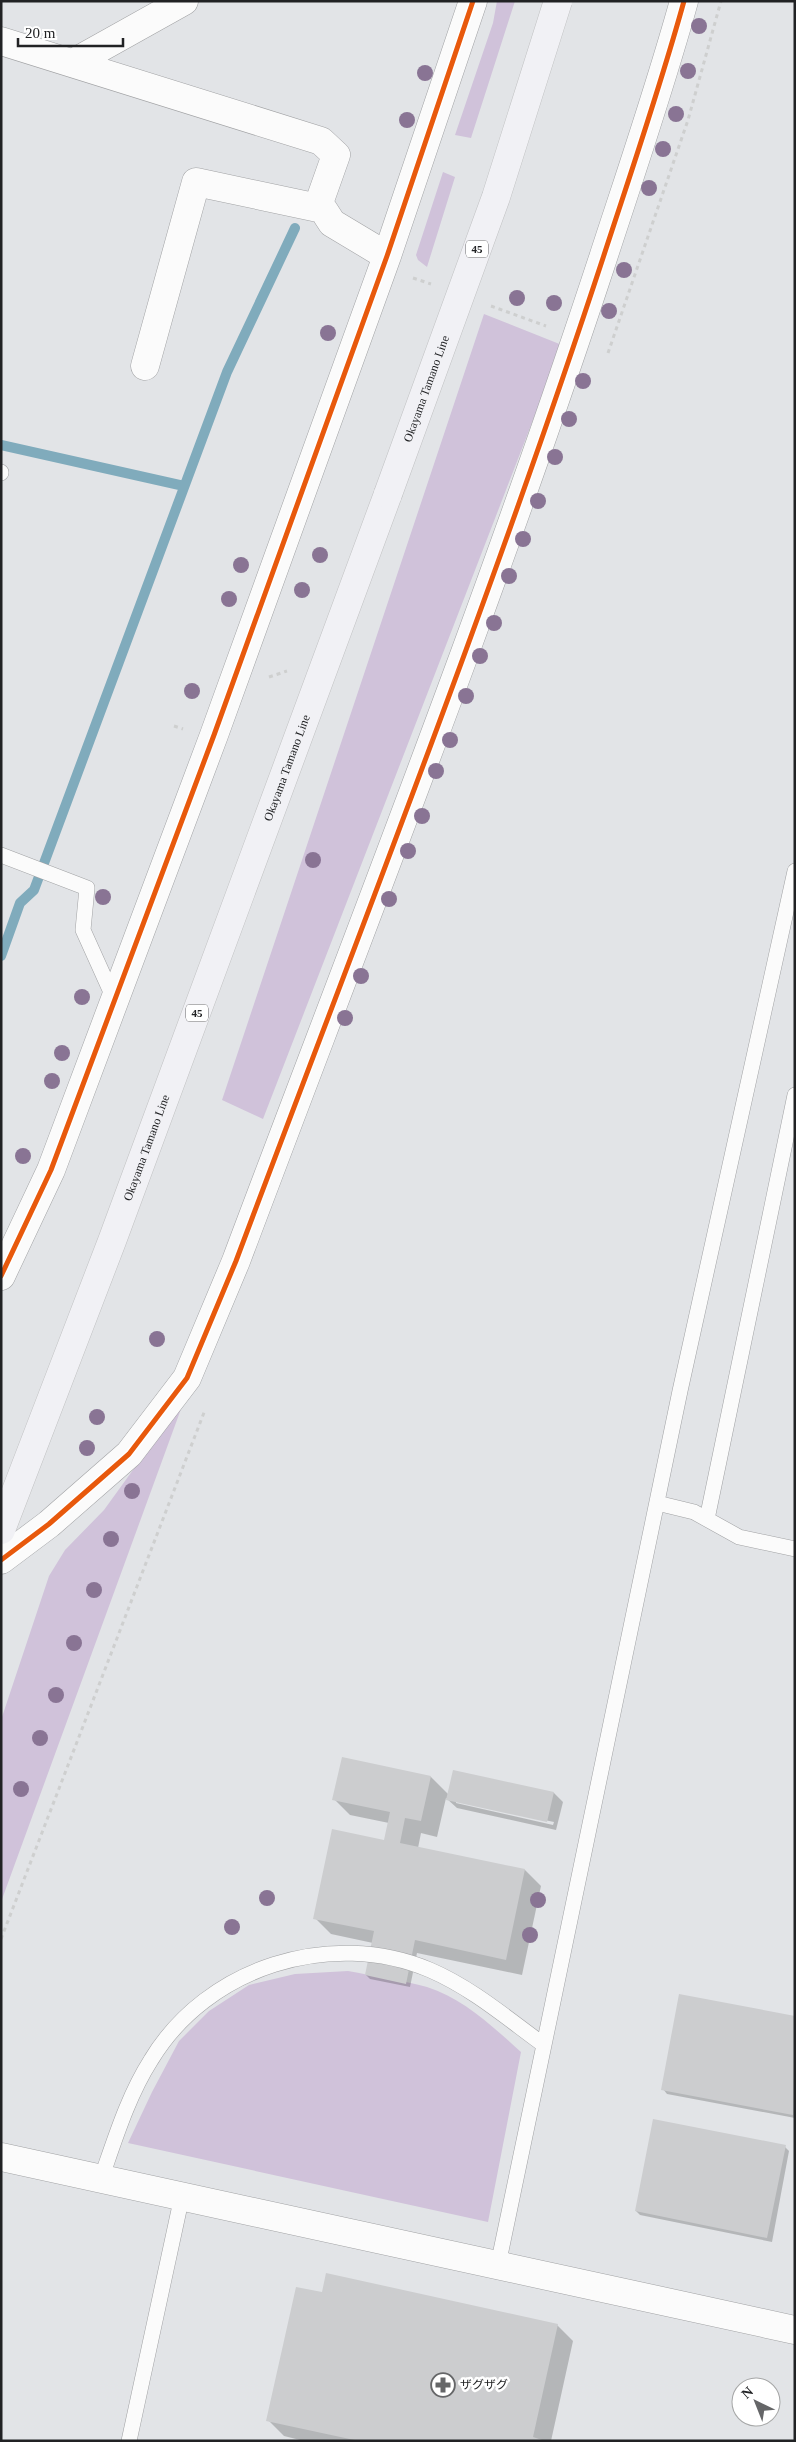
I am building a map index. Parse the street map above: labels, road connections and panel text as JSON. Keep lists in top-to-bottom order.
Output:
{
  "streets": {
    "main road": ["45", "Okayama Tamano Line"]
  },
  "places": {
    "pharmacy": ["ザグザグ"]
  },
  "scale_bar": "20 m",
  "north": "top left"
}
